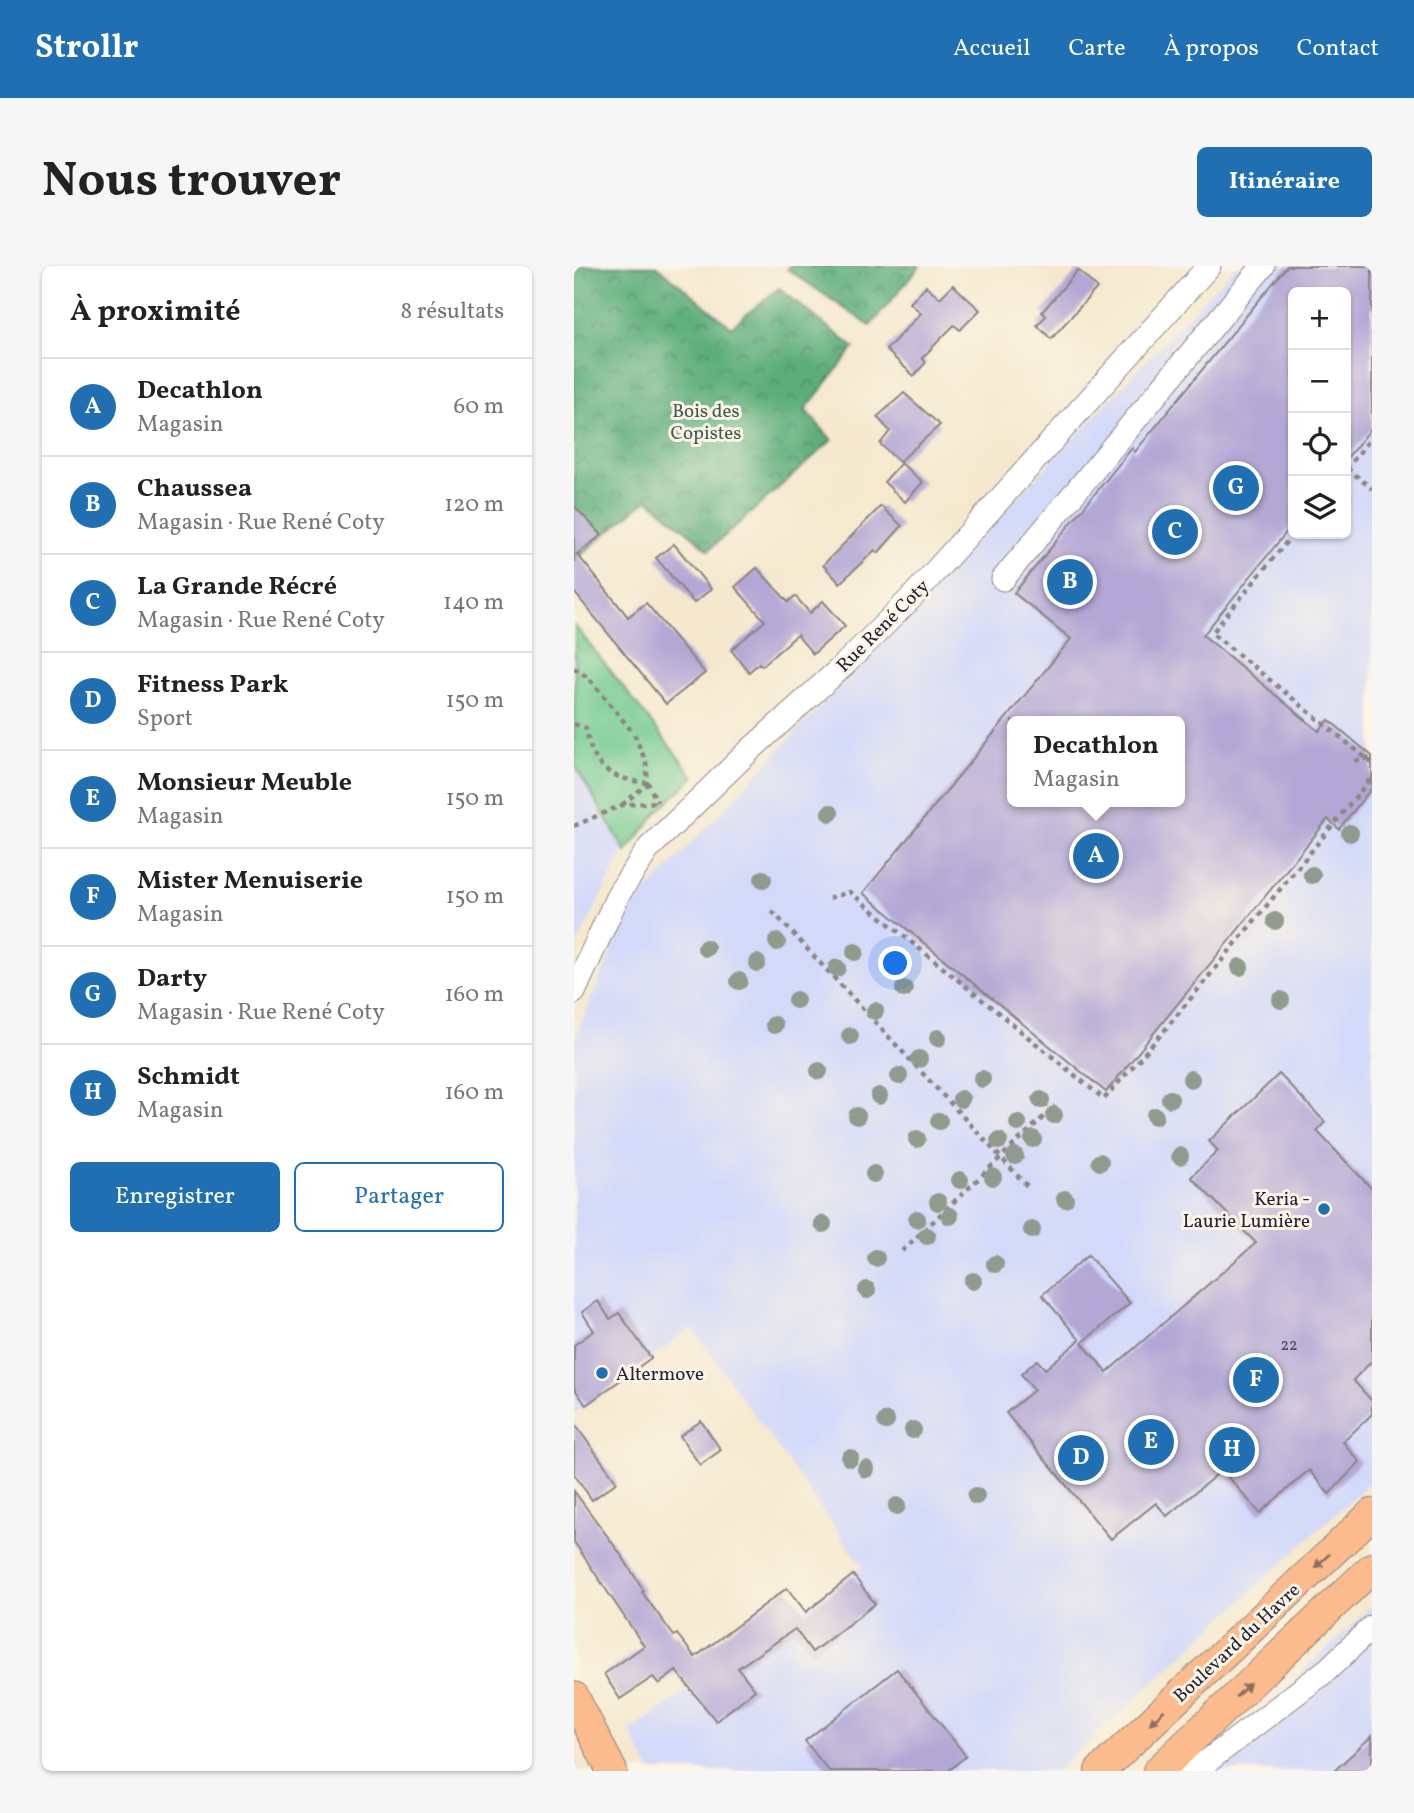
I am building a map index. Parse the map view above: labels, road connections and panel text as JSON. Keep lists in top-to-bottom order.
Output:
{
  "streets": {
    "main road": ["Boulevard du Havre"],
    "street": ["Rue René Coty"]
  },
  "parks": ["Bois des Copistes"],
  "places": ["Keria - Laurie Lumière", "Altermove"],
  "house_numbers": ["22"],
  "page": {
    "header": "Strollr",
    "nav": [
      "Accueil",
      "Carte",
      "À propos",
      "Contact"
    ],
    "buttons": [
      "Itinéraire",
      ["Enregistrer", "Partager"]
    ],
    "title": "Nous trouver",
    "heading": ["À proximité", "8 résultats"],
    "map_buttons": ["+", "−"],
    "list": [
      {
        "mark": "A",
        "name": "Decathlon",
        "note": "Magasin",
        "value": "60 m"
      },
      {
        "mark": "B",
        "name": "Chaussea",
        "note": "Magasin · Rue René Coty",
        "value": "120 m"
      },
      {
        "mark": "C",
        "name": "La Grande Récré",
        "note": "Magasin · Rue René Coty",
        "value": "140 m"
      },
      {
        "mark": "D",
        "name": "Fitness Park",
        "note": "Sport",
        "value": "150 m"
      },
      {
        "mark": "E",
        "name": "Monsieur Meuble",
        "note": "Magasin",
        "value": "150 m"
      },
      {
        "mark": "F",
        "name": "Mister Menuiserie",
        "note": "Magasin",
        "value": "150 m"
      },
      {
        "mark": "G",
        "name": "Darty",
        "note": "Magasin · Rue René Coty",
        "value": "160 m"
      },
      {
        "mark": "H",
        "name": "Schmidt",
        "note": "Magasin",
        "value": "160 m"
      }
    ],
    "pins": [
      "G",
      "C",
      "B",
      "A",
      "F",
      "E",
      "H",
      "D"
    ],
    "popup": ["Decathlon", "Magasin"]
  }
}
